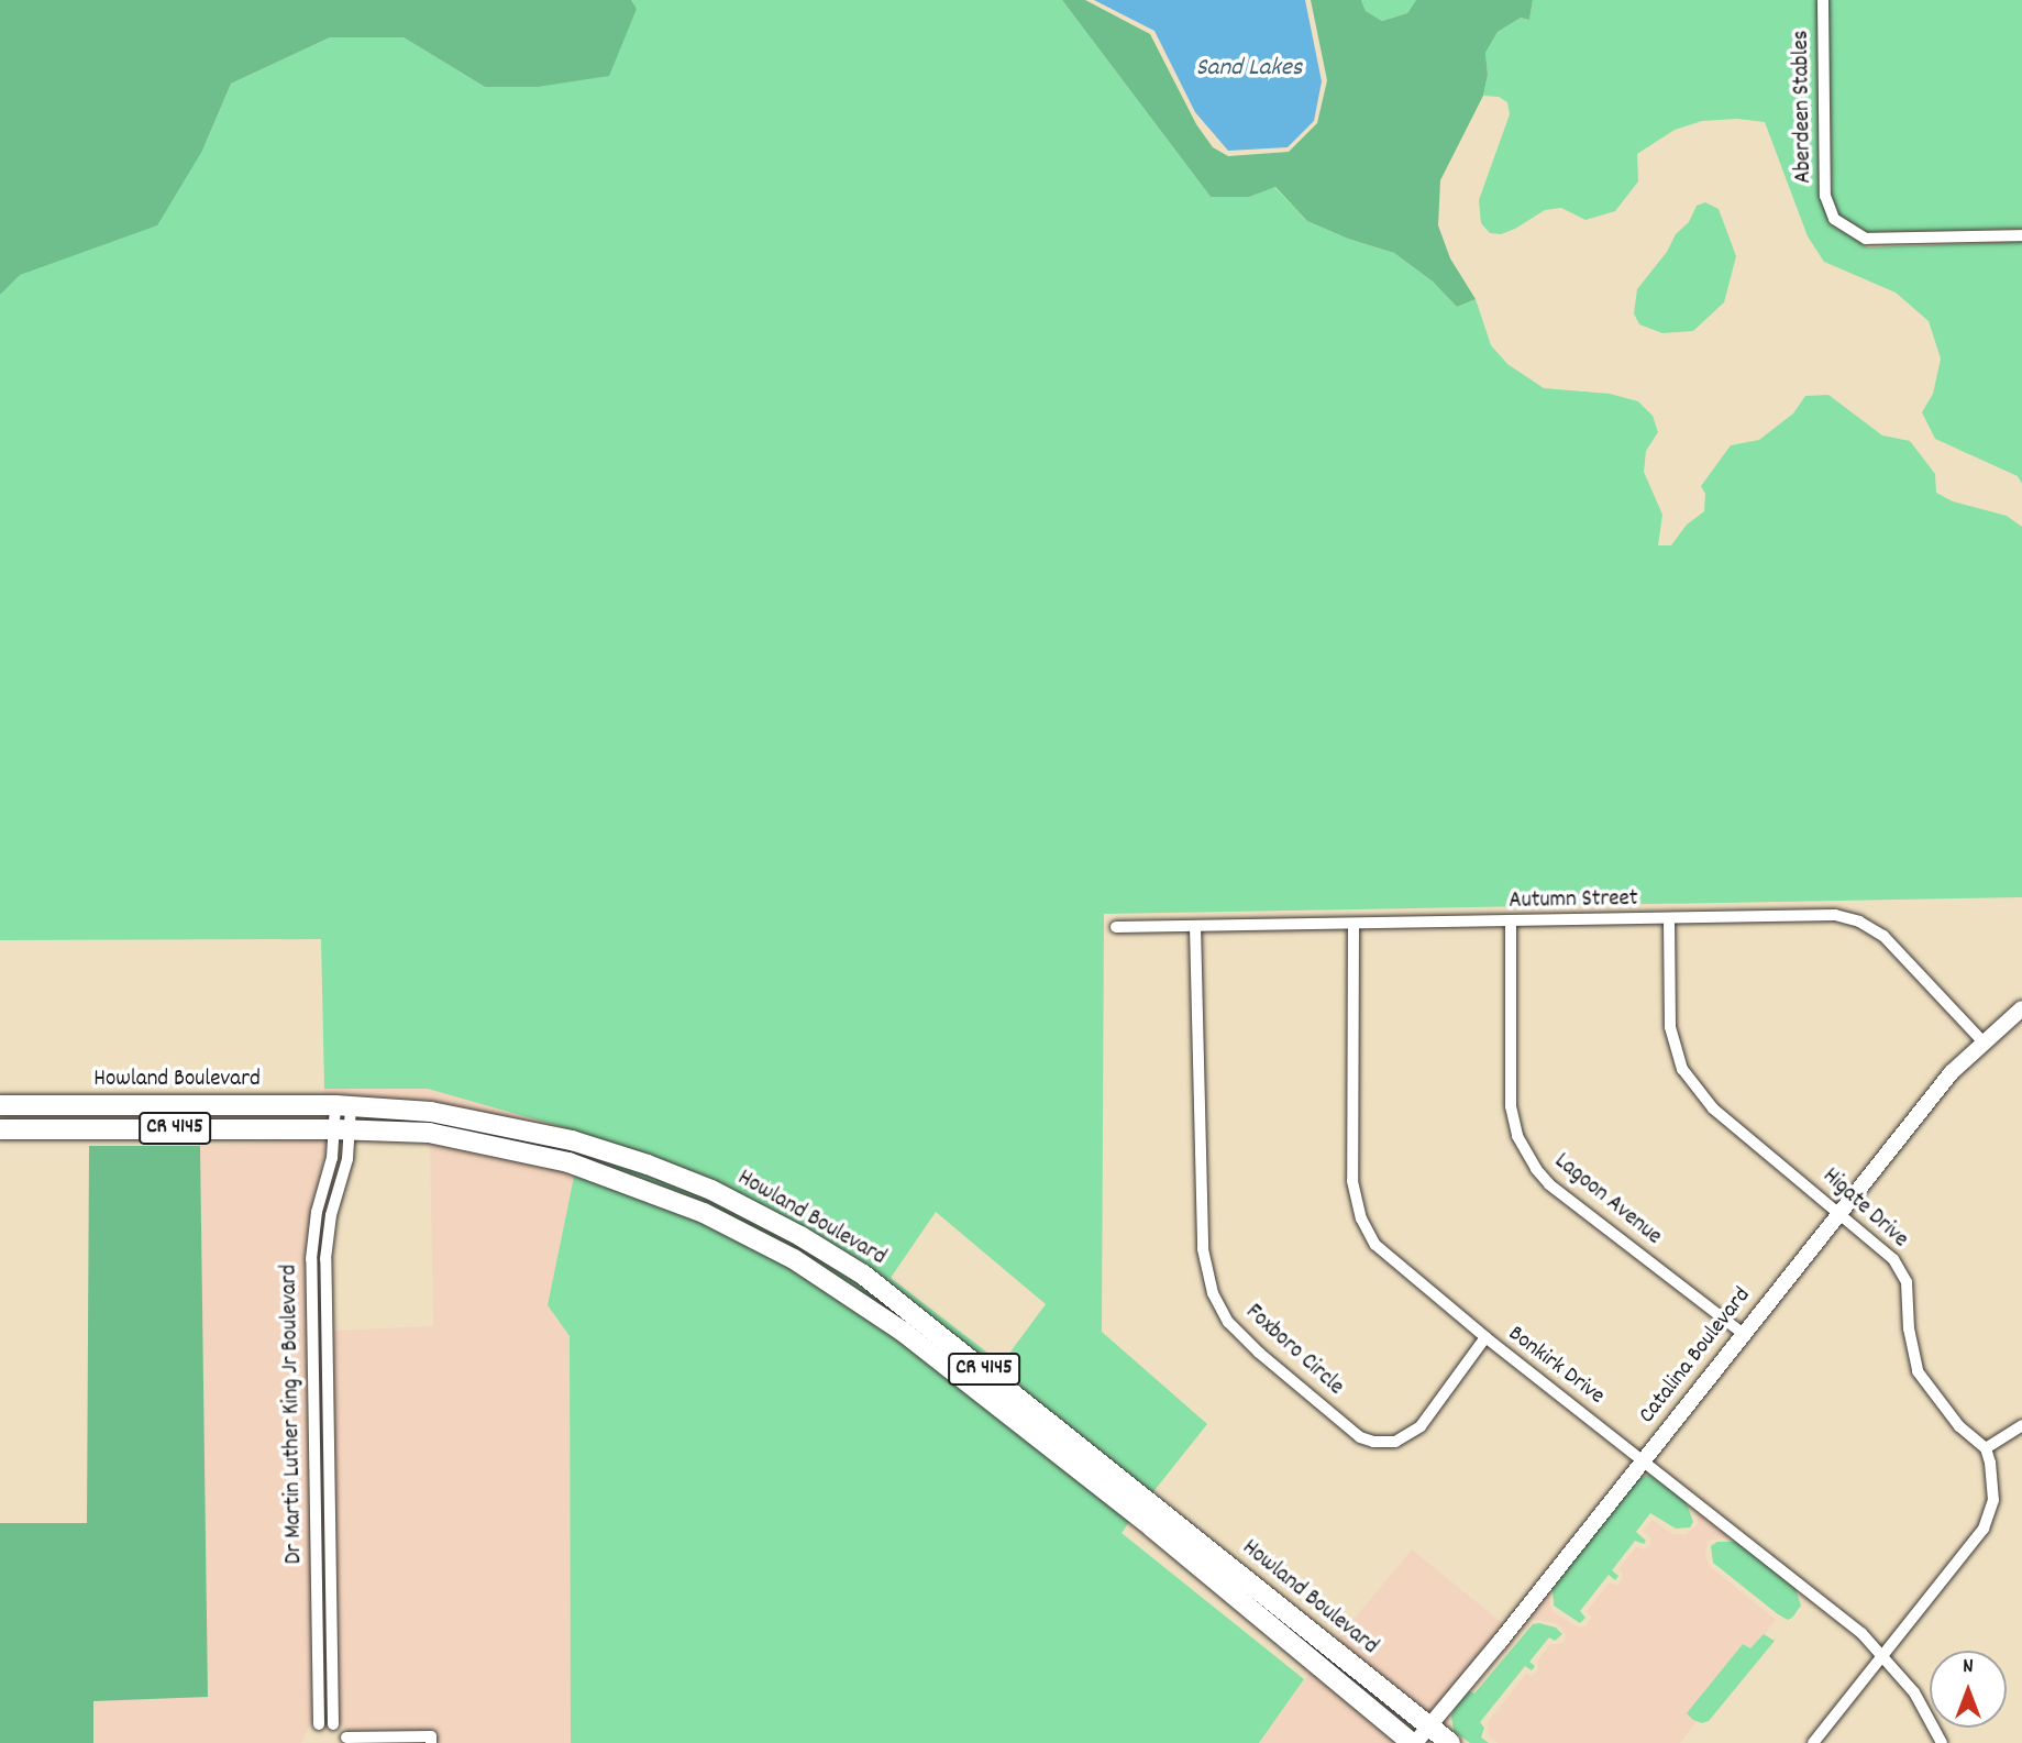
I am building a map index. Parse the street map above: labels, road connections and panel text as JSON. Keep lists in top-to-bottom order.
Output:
{
  "streets": {
    "main road": ["Howland Boulevard", "CR 4145"],
    "street": [
      "Aberdeen Stables",
      "Autumn Street",
      "Lagoon Avenue",
      "Higate Drive",
      "Foxboro Circle",
      "Catalina Boulevard",
      "Bonkirk Drive",
      "Dr Martin Luther King Jr Boulevard"
    ]
  },
  "crossings": [
    ["Autumn Street", "Lagoon Avenue"],
    ["Autumn Street", "Higate Drive"],
    ["Autumn Street", "Foxboro Circle"],
    ["Autumn Street", "Catalina Boulevard"],
    ["Autumn Street", "Bonkirk Drive"],
    ["Howland Boulevard", "Catalina Boulevard"],
    ["Howland Boulevard", "Dr Martin Luther King Jr Boulevard"],
    ["Lagoon Avenue", "Catalina Boulevard"],
    ["Higate Drive", "Catalina Boulevard"],
    ["Foxboro Circle", "Bonkirk Drive"],
    ["Catalina Boulevard", "Bonkirk Drive"]
  ],
  "water": ["Sand Lakes"],
  "north": "top"
}
